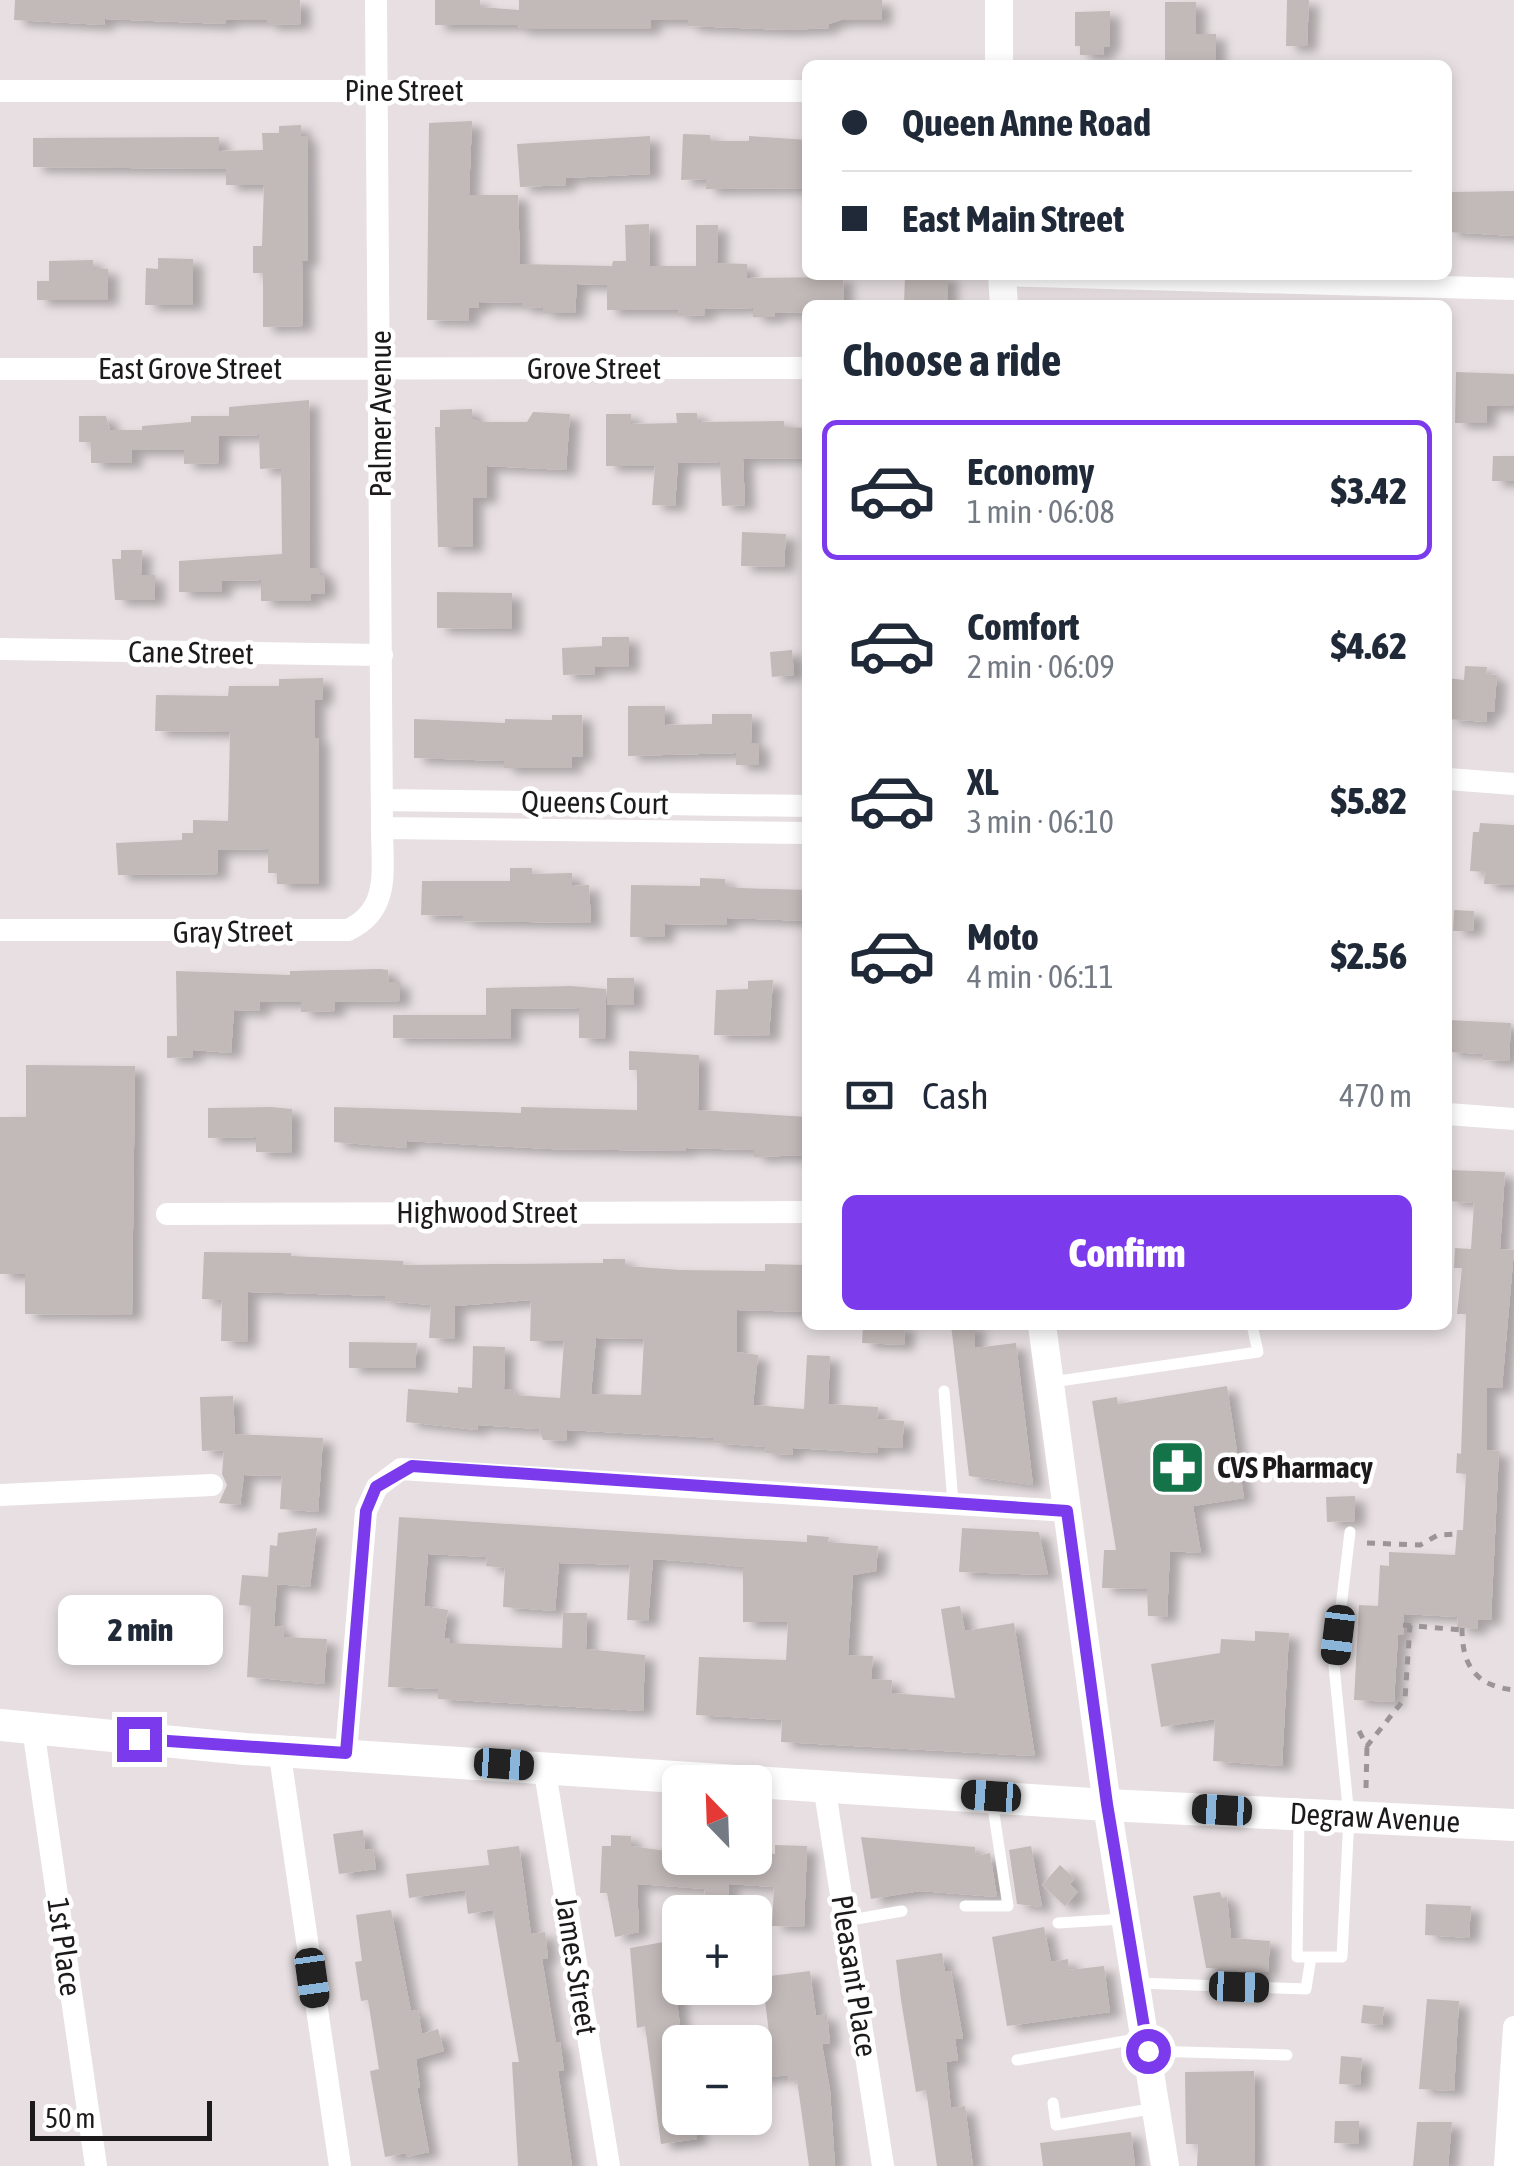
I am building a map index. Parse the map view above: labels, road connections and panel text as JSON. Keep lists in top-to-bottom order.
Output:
{
  "streets": {
    "main road": ["Degraw Avenue"],
    "street": [
      "Pine Street",
      "East Grove Street",
      "Grove Street",
      "Palmer Avenue",
      "Cane Street",
      "Queens Court",
      "Gray Street",
      "Highwood Street",
      "1st Place",
      "James Street",
      "Pleasant Place"
    ]
  },
  "crossings": [
    ["Pine Street", "Palmer Avenue"],
    ["East Grove Street", "Grove Street"],
    ["East Grove Street", "Palmer Avenue"],
    ["Grove Street", "Palmer Avenue"],
    ["Palmer Avenue", "Cane Street"],
    ["Palmer Avenue", "Queens Court"],
    ["Palmer Avenue", "Gray Street"],
    ["Queens Court", "Gray Street"],
    ["Degraw Avenue", "1st Place"],
    ["Degraw Avenue", "James Street"],
    ["Degraw Avenue", "Pleasant Place"]
  ],
  "places": {
    "pharmacy": ["CVS Pharmacy"]
  },
  "scale_bar": "50 m",
  "north": "top left",
  "page": {
    "banner": ["Queen Anne Road", "East Main Street"],
    "heading": "Choose a ride",
    "list": [
      {
        "name": "Economy",
        "note": "1 min · 06:08",
        "value": "$3.42"
      },
      {
        "name": "Comfort",
        "note": "2 min · 06:09",
        "value": "$4.62"
      },
      {
        "name": "XL",
        "note": "3 min · 06:10",
        "value": "$5.82"
      },
      {
        "name": "Moto",
        "note": "4 min · 06:11",
        "value": "$2.56"
      }
    ],
    "pay": ["Cash", "470 m"],
    "buttons": "Confirm",
    "bubble": "2 min",
    "map_buttons": ["+", "−"],
    "scale": "50 m"
  }
}
